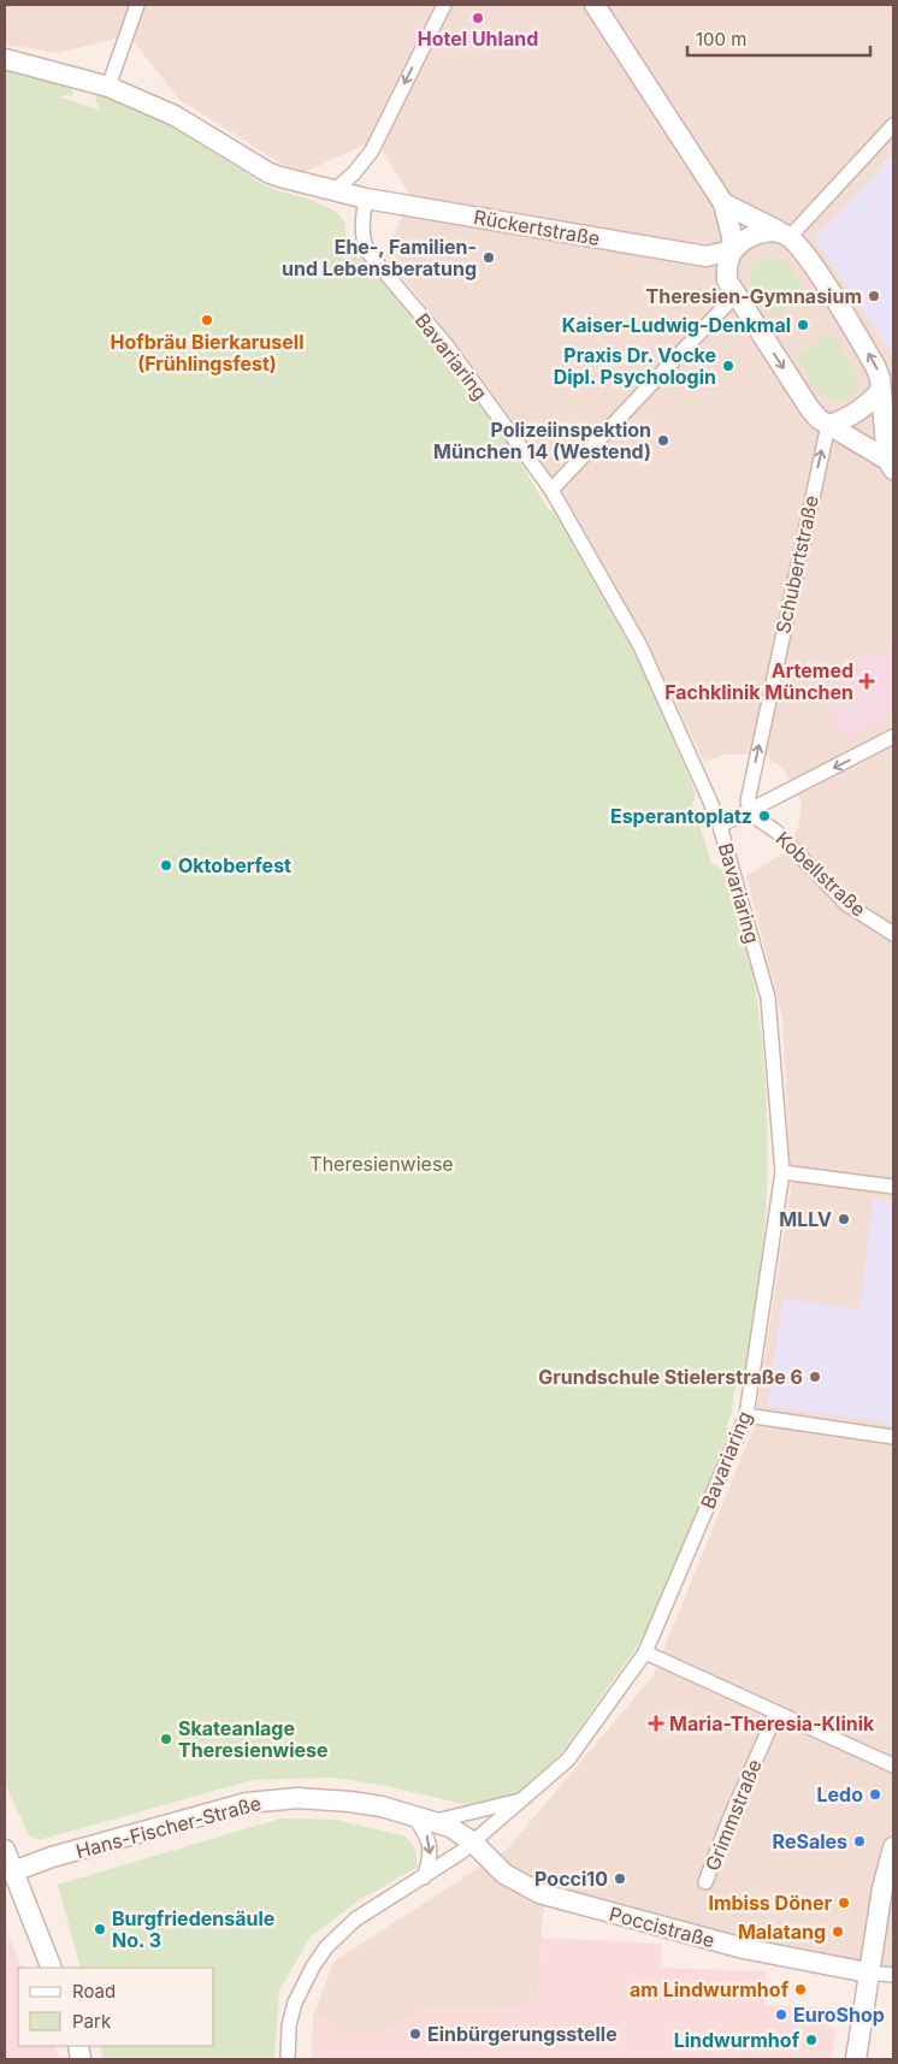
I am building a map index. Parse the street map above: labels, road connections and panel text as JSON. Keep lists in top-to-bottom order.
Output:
{
  "streets": {
    "main road": ["Rückertstraße", "Hans-Fischer-Straße", "Poccistraße"],
    "street": [
      "Bavariaring",
      "Schubertstraße",
      "Kobellstraße",
      "Grimmstraße"
    ]
  },
  "crossings": [
    ["Rückertstraße", "Bavariaring"],
    ["Bavariaring", "Hans-Fischer-Straße"],
    ["Bavariaring", "Poccistraße"],
    ["Schubertstraße", "Kobellstraße"],
    ["Hans-Fischer-Straße", "Poccistraße"]
  ],
  "one_way": ["Schubertstraße"],
  "parks": ["Theresienwiese"],
  "places": {
    "other": [
      "Hotel Uhland",
      "Ehe-, Familien- und Lebensberatung",
      "Theresien-Gymnasium",
      "Hofbräu Bierkarusell (Frühlingsfest)",
      "Kaiser-Ludwig-Denkmal",
      "Praxis Dr. Vocke Dipl. Psychologin",
      "Polizeiinspektion München 14 (Westend)",
      "Esperantoplatz",
      "Oktoberfest",
      "MLLV",
      "Grundschule Stielerstraße 6",
      "Skateanlage Theresienwiese",
      "Ledo",
      "ReSales",
      "Pocci10",
      "Imbiss Döner",
      "Burgfriedensäule No. 3",
      "Malatang",
      "am Lindwurmhof",
      "EuroShop",
      "Einbürgerungsstelle",
      "Lindwurmhof"
    ],
    "health": ["Artemed Fachklinik München", "Maria-Theresia-Klinik"]
  },
  "legend": ["Road", "Park"],
  "scale_bar": "100 m"
}
